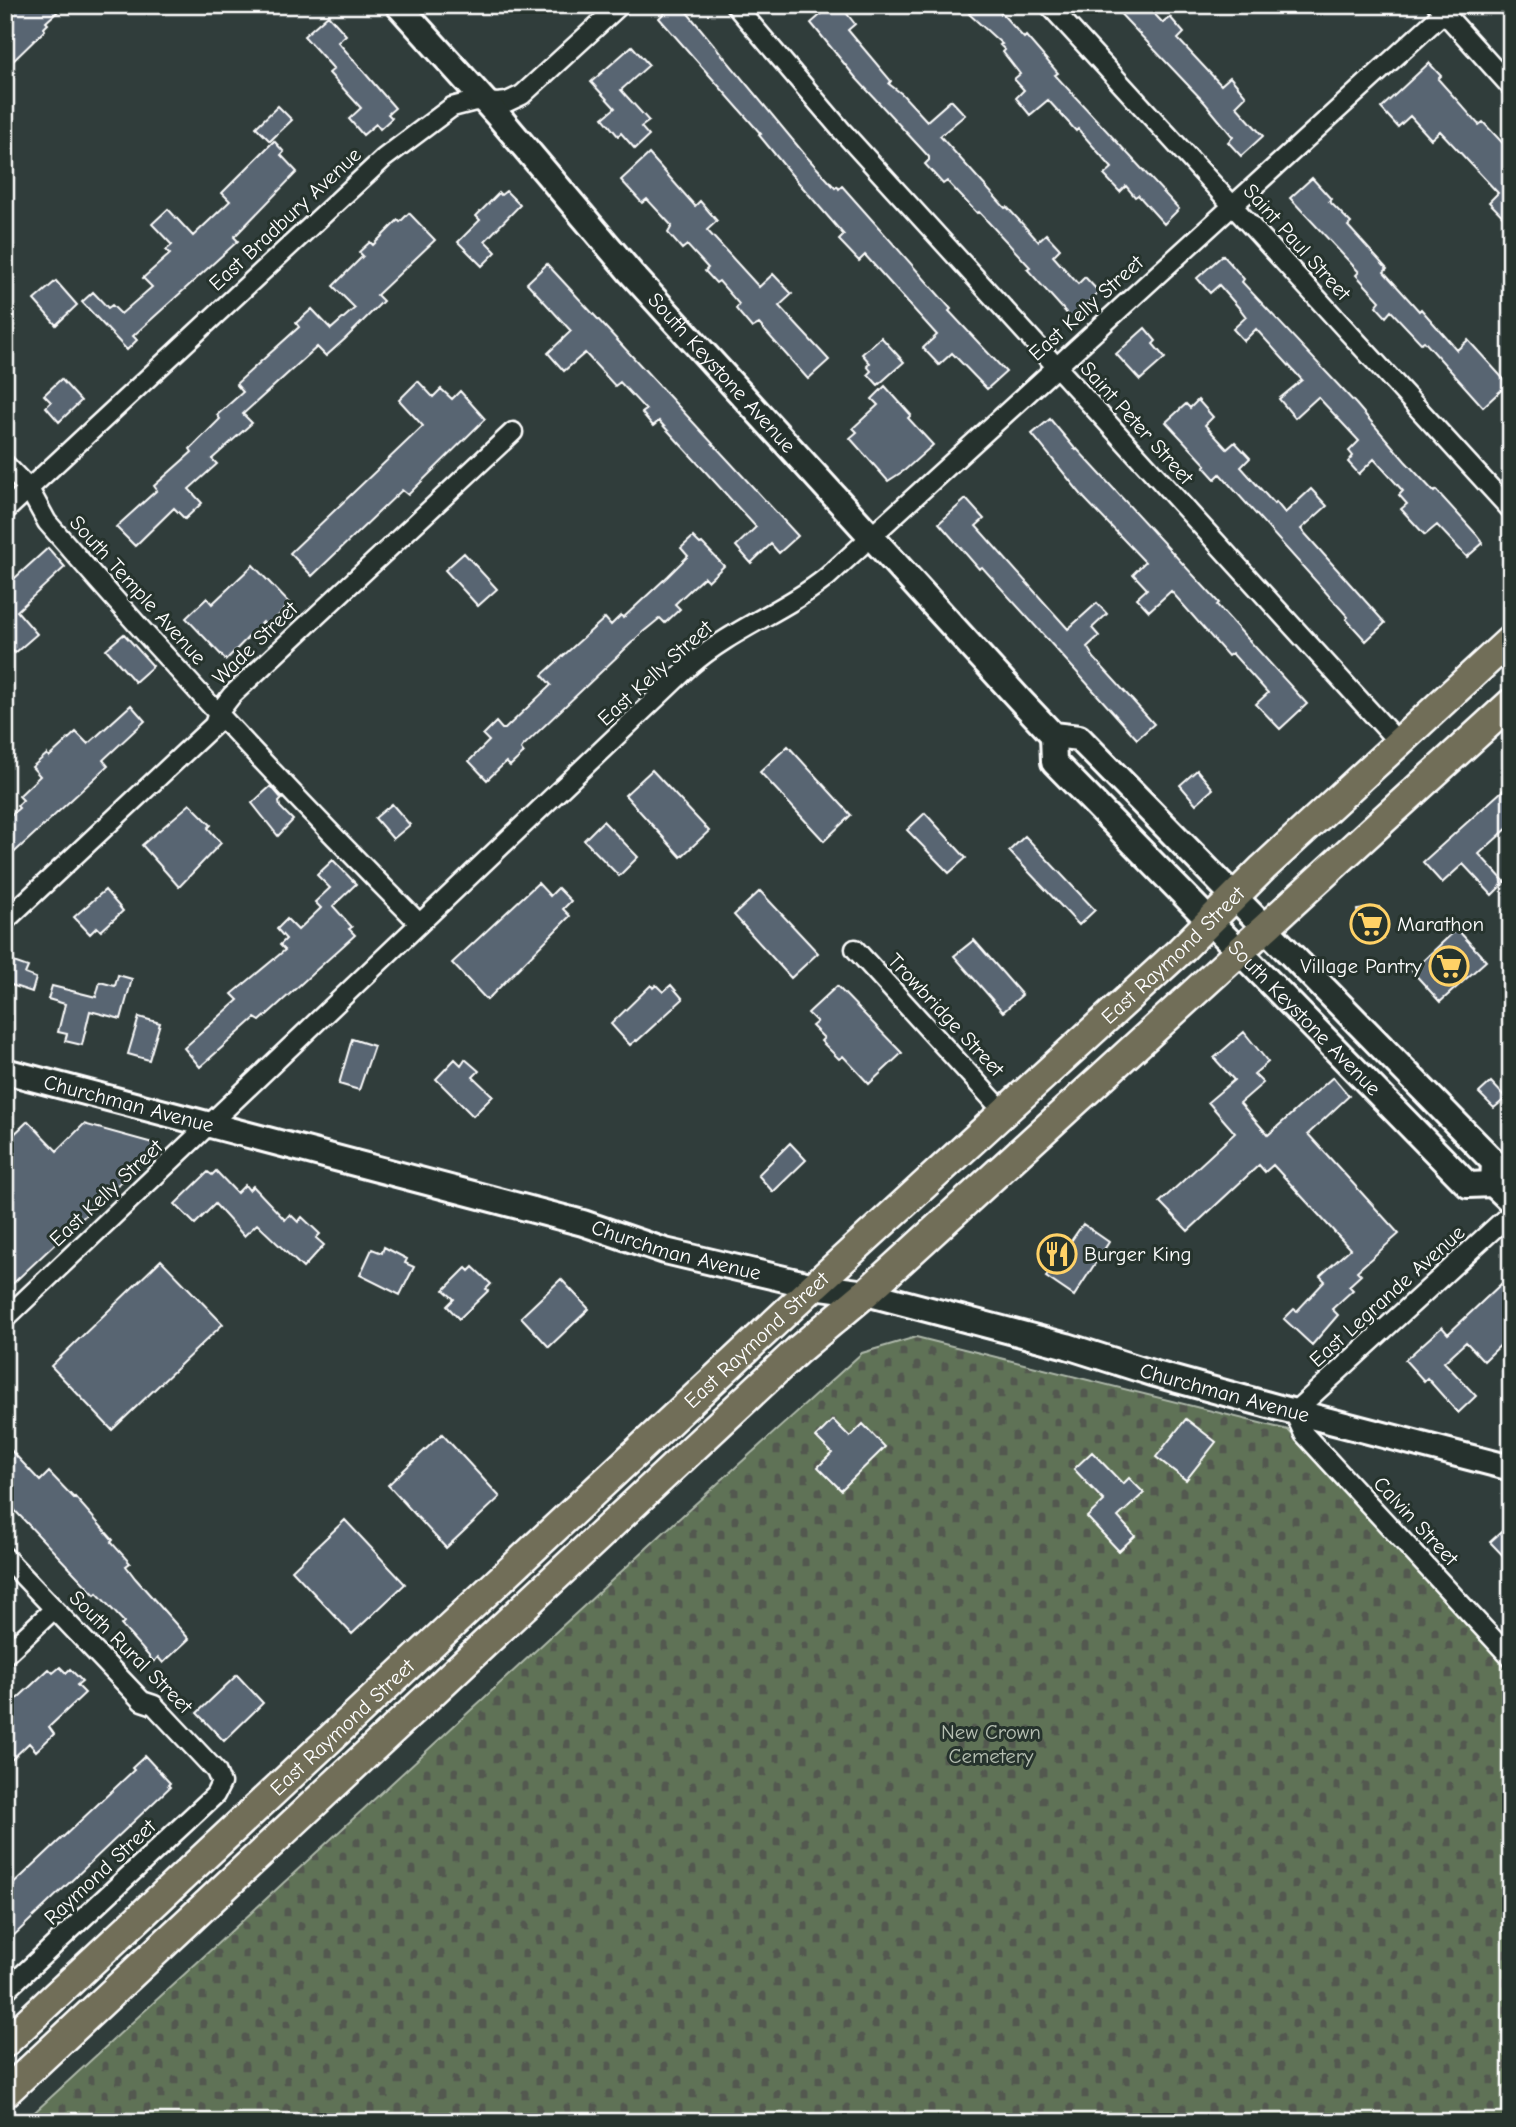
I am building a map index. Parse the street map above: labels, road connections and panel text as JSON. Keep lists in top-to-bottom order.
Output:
{
  "streets": {
    "main road": ["South Keystone Avenue", "East Raymond Street", "Churchman Avenue"],
    "street": [
      "East Bradbury Avenue",
      "Saint Paul Street",
      "East Kelly Street",
      "Saint Peter Street",
      "South Temple Avenue",
      "Wade Street",
      "Trowbridge Street",
      "East Legrande Avenue",
      "Calvin Street",
      "South Rural Street",
      "Raymond Street"
    ]
  },
  "crossings": [
    ["East Bradbury Avenue", "South Keystone Avenue"],
    ["East Bradbury Avenue", "South Temple Avenue"],
    ["Saint Paul Street", "East Kelly Street"],
    ["East Kelly Street", "South Keystone Avenue"],
    ["East Kelly Street", "Saint Peter Street"],
    ["East Kelly Street", "South Temple Avenue"],
    ["East Kelly Street", "Churchman Avenue"],
    ["South Keystone Avenue", "East Raymond Street"],
    ["Saint Peter Street", "East Raymond Street"],
    ["South Temple Avenue", "Wade Street"],
    ["East Raymond Street", "Trowbridge Street"],
    ["East Raymond Street", "Churchman Avenue"],
    ["Churchman Avenue", "East Legrande Avenue"],
    ["Churchman Avenue", "Calvin Street"],
    ["East Legrande Avenue", "Calvin Street"],
    ["South Rural Street", "Raymond Street"]
  ],
  "parks": ["New Crown Cemetery"],
  "places": {
    "supermarket": ["Marathon", "Village Pantry"],
    "restaurant": ["Burger King"]
  }
}
